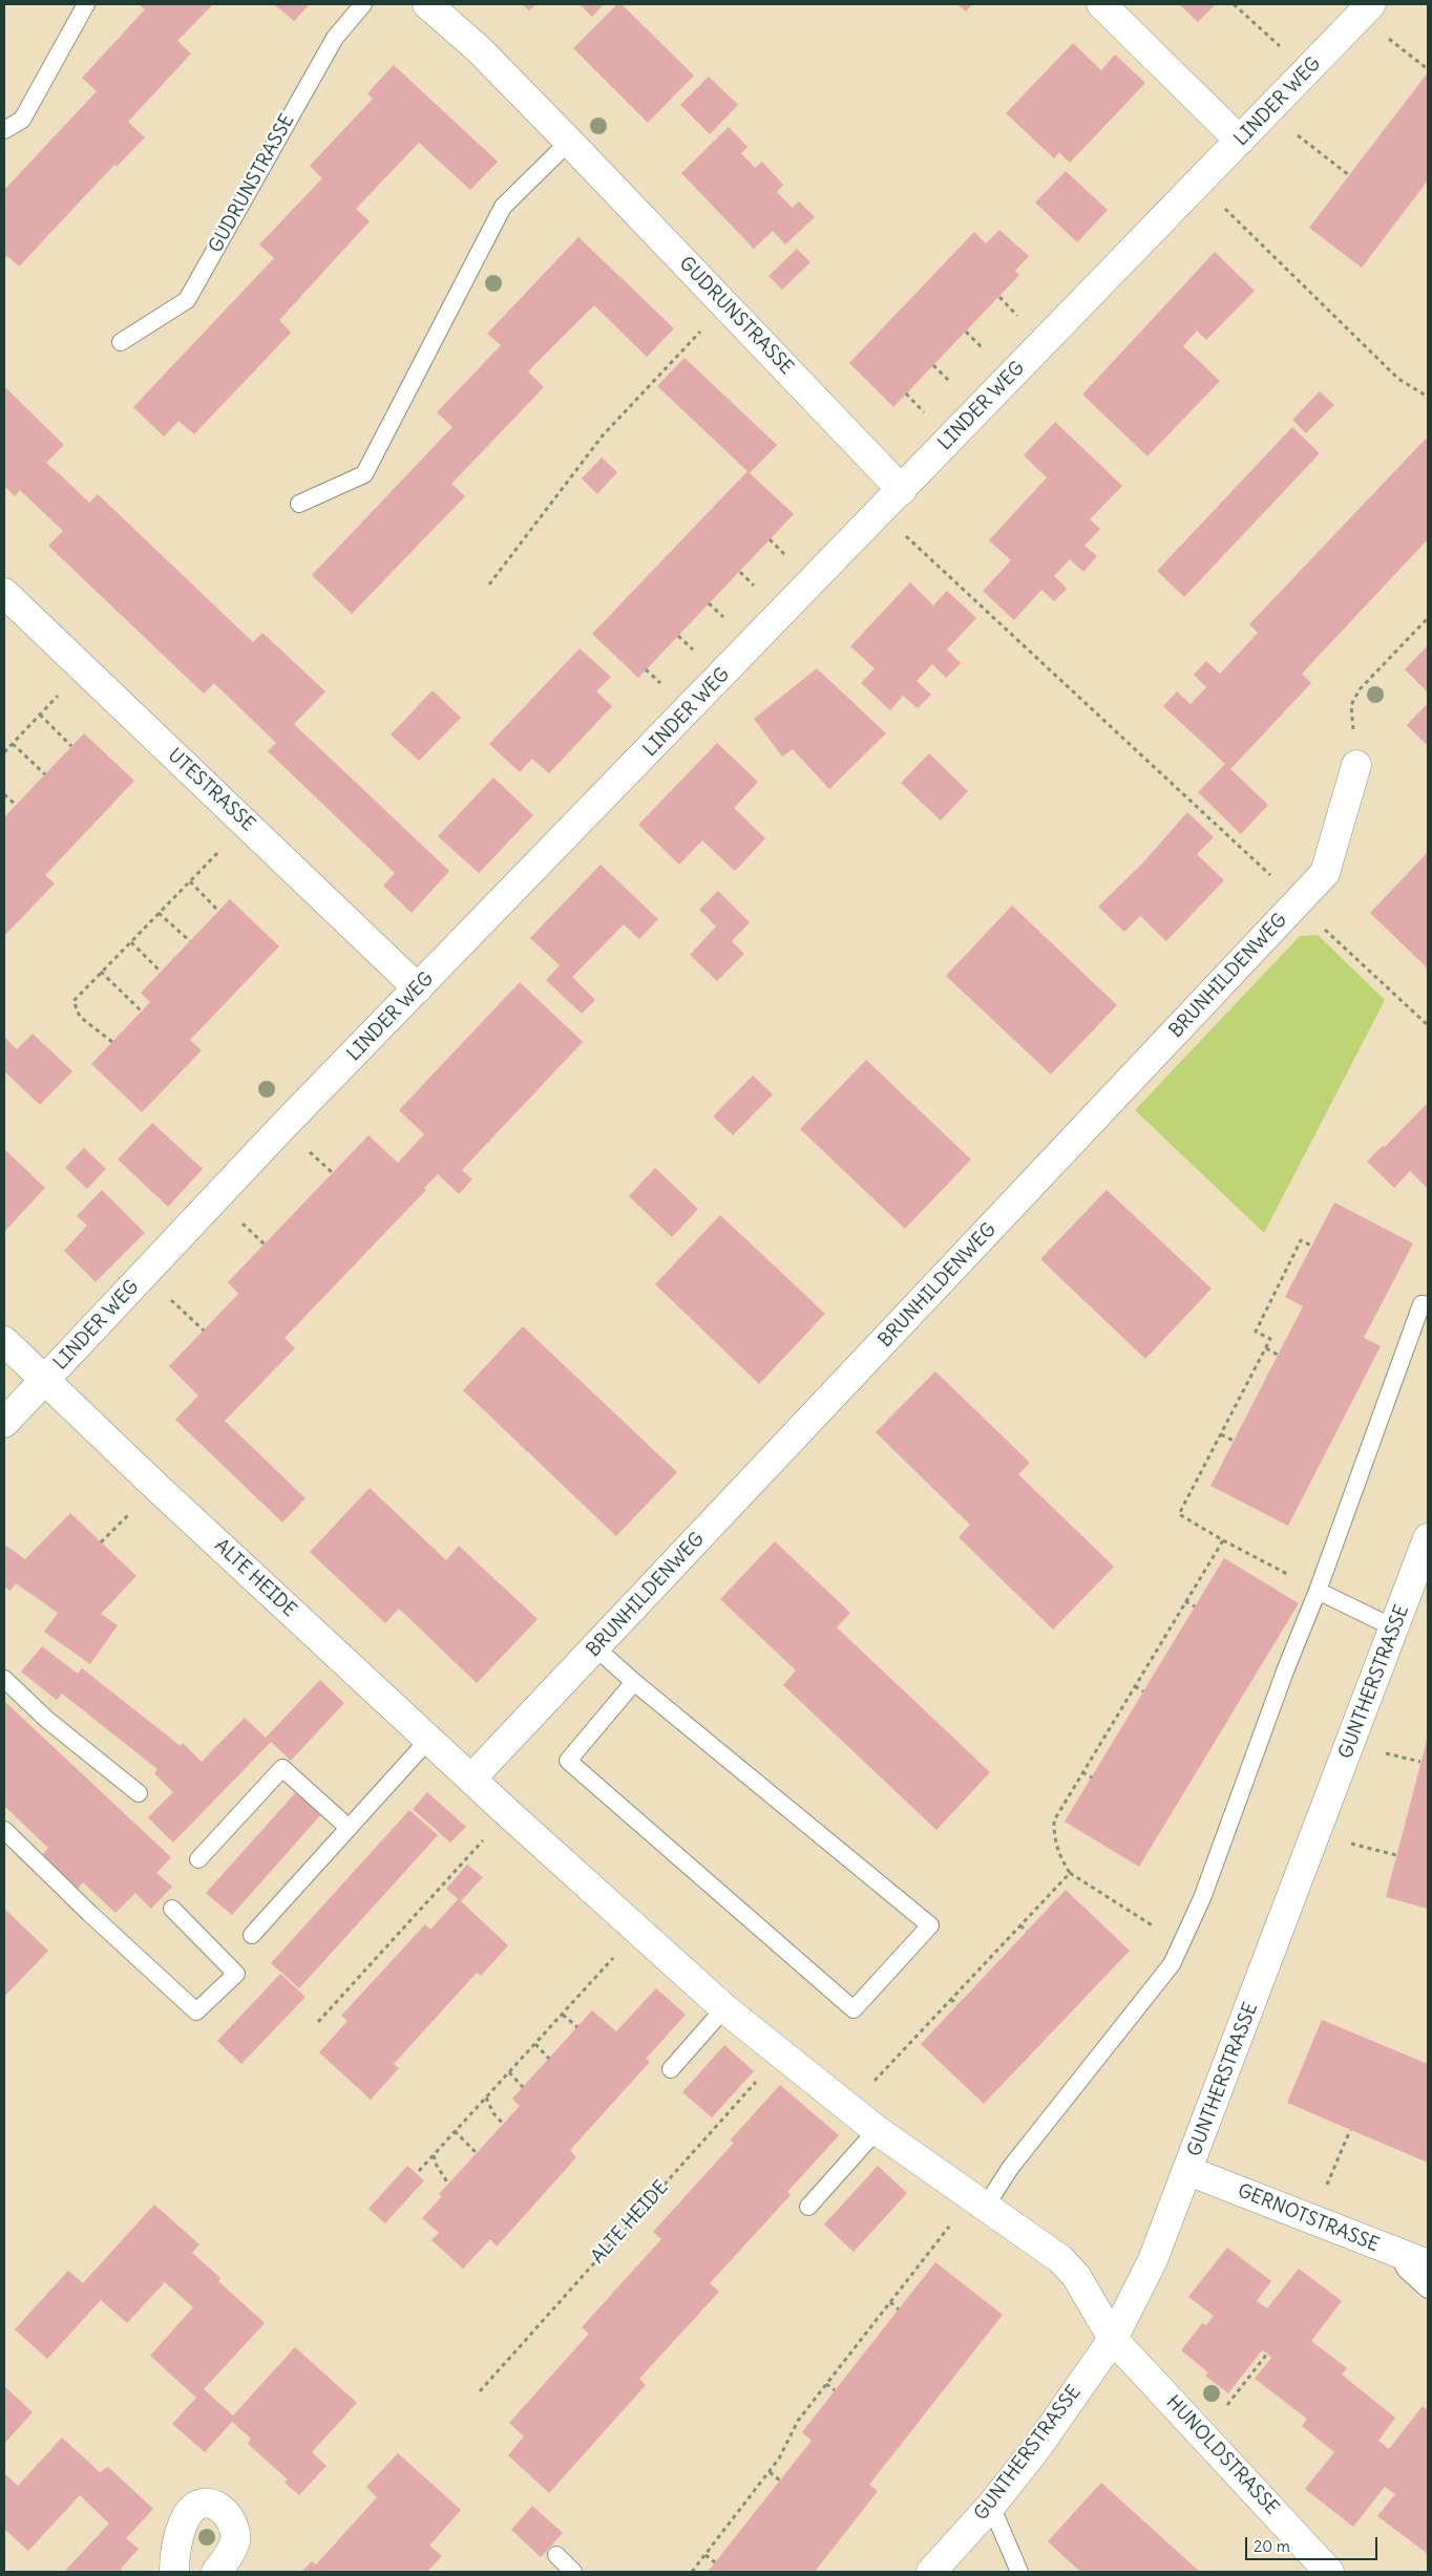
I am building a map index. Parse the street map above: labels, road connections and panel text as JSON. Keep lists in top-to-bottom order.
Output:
{
  "streets": {
    "street": [
      "LINDER WEG",
      "GUDRUNSTRASSE",
      "UTESTRASSE",
      "BRUNHILDENWEG",
      "ALTE HEIDE",
      "GUNTHERSTRASSE",
      "GERNOTSTRASSE",
      "HUNOLDSTRASSE"
    ]
  },
  "crossings": [
    ["LINDER WEG", "GUDRUNSTRASSE"],
    ["LINDER WEG", "UTESTRASSE"],
    ["LINDER WEG", "ALTE HEIDE"],
    ["BRUNHILDENWEG", "ALTE HEIDE"],
    ["ALTE HEIDE", "GUNTHERSTRASSE"],
    ["ALTE HEIDE", "HUNOLDSTRASSE"],
    ["GUNTHERSTRASSE", "GERNOTSTRASSE"],
    ["GUNTHERSTRASSE", "HUNOLDSTRASSE"]
  ],
  "scale_bar": "20 m"
}
